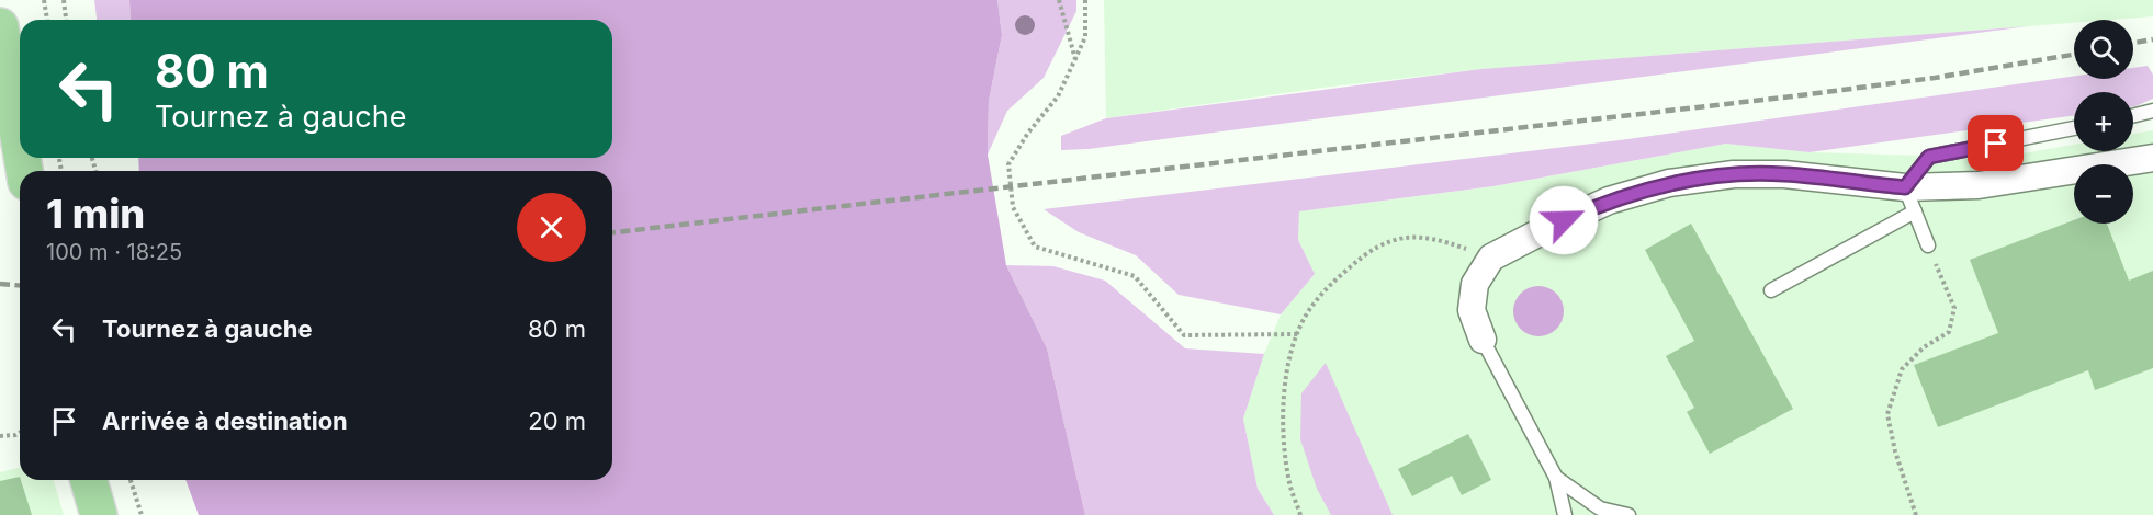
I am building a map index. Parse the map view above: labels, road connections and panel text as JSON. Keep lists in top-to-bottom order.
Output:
{
  "page": {
    "map_buttons": ["+", "−"],
    "turn": ["80 m", "Tournez à gauche"],
    "heading": ["1 min", "100 m · 18:25"],
    "list": [
      {
        "name": "Tournez à gauche",
        "value": "80 m"
      },
      {
        "name": "Arrivée à destination",
        "value": "20 m"
      }
    ]
  }
}
